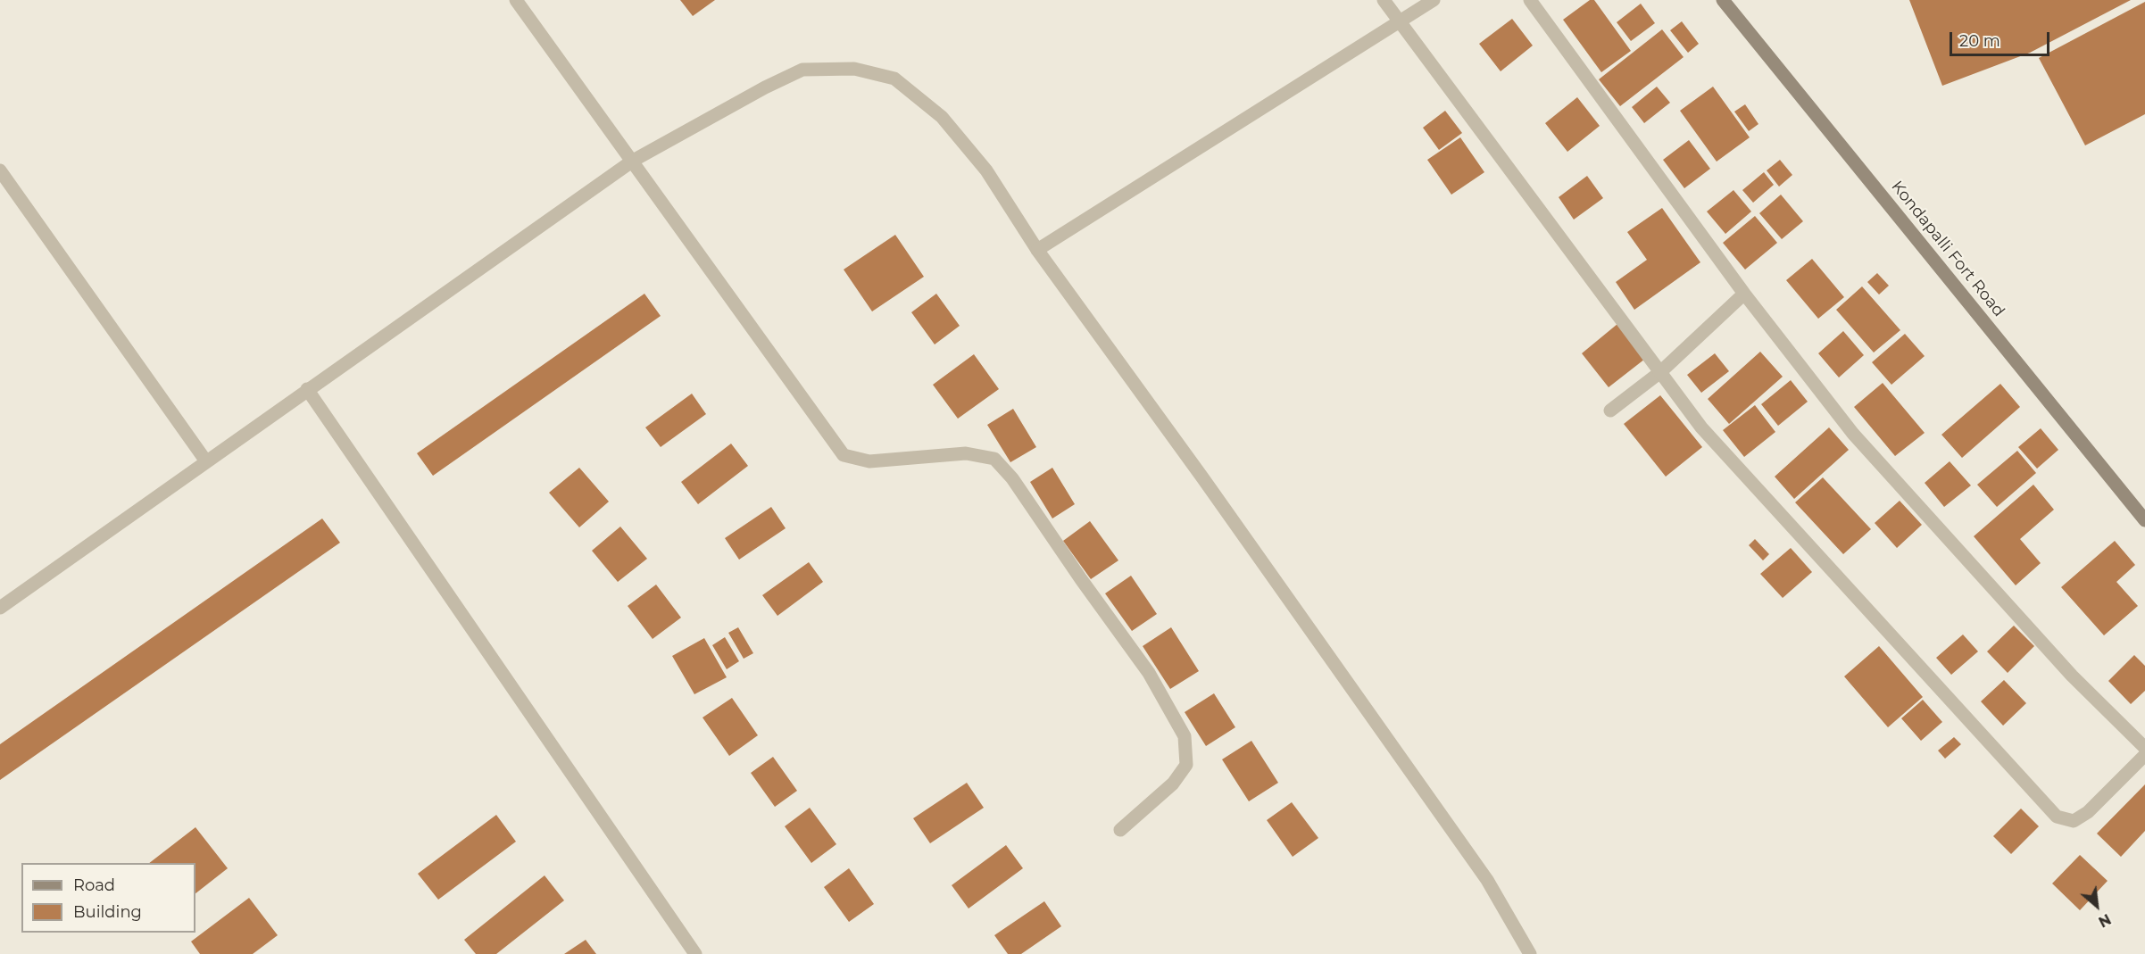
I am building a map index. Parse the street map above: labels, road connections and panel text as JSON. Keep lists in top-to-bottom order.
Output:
{
  "streets": {
    "main road": ["Kondapalli Fort Road"]
  },
  "legend": ["Road", "Building"],
  "scale_bar": "20 m",
  "north": "bottom right"
}
